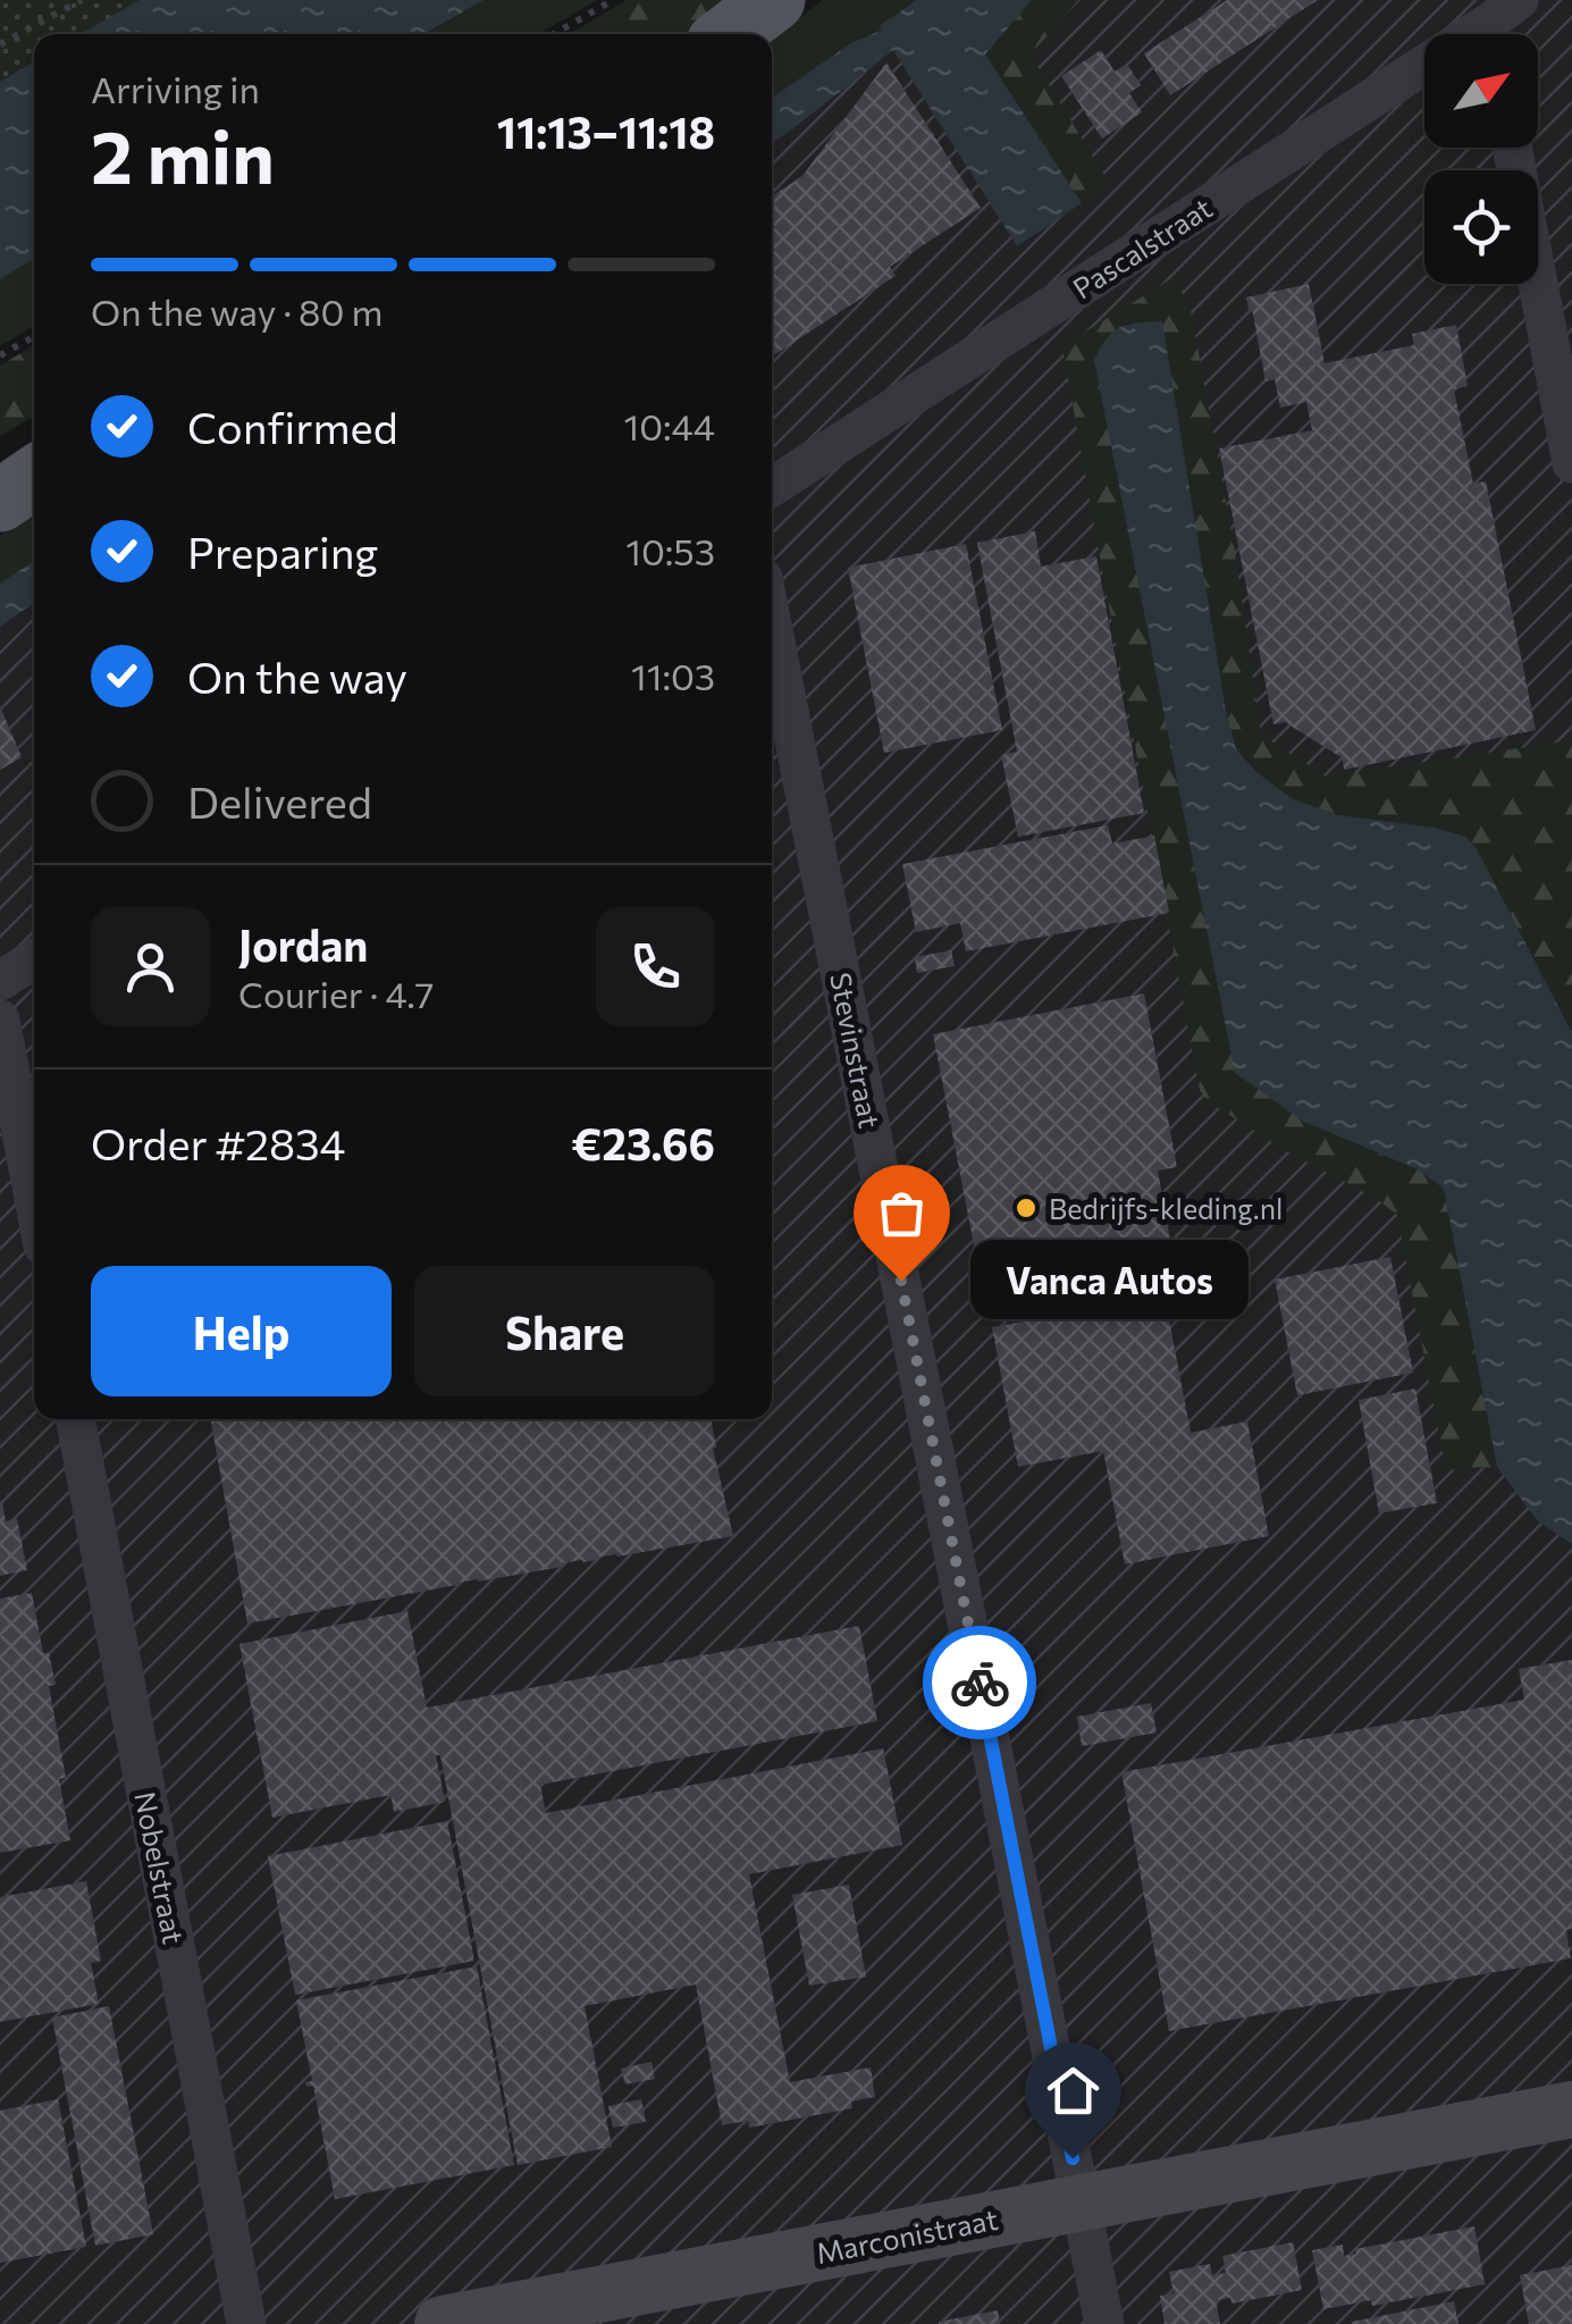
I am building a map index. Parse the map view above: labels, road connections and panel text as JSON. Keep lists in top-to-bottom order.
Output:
{
  "streets": {
    "street": [
      "Pascalstraat",
      "Stevinstraat",
      "Nobelstraat",
      "Marconistraat"
    ]
  },
  "crossings": [
    ["Stevinstraat", "Marconistraat"]
  ],
  "places": ["Bedrijfs-kleding.nl", "Vanca Autos"],
  "north": "top right",
  "page": {
    "heading": ["2 min", "Arriving in", "11:13–11:18"],
    "panel": [
      "Jordan",
      "Courier · 4.7",
      "Order #2834",
      "€23.66"
    ],
    "bar": "On the way · 80 m",
    "list": [
      ["Confirmed", "10:44"],
      ["Preparing", "10:53"],
      ["On the way", "11:03"],
      "Delivered"
    ],
    "bubble": "Vanca Autos",
    "buttons": ["Help", "Share"]
  }
}
